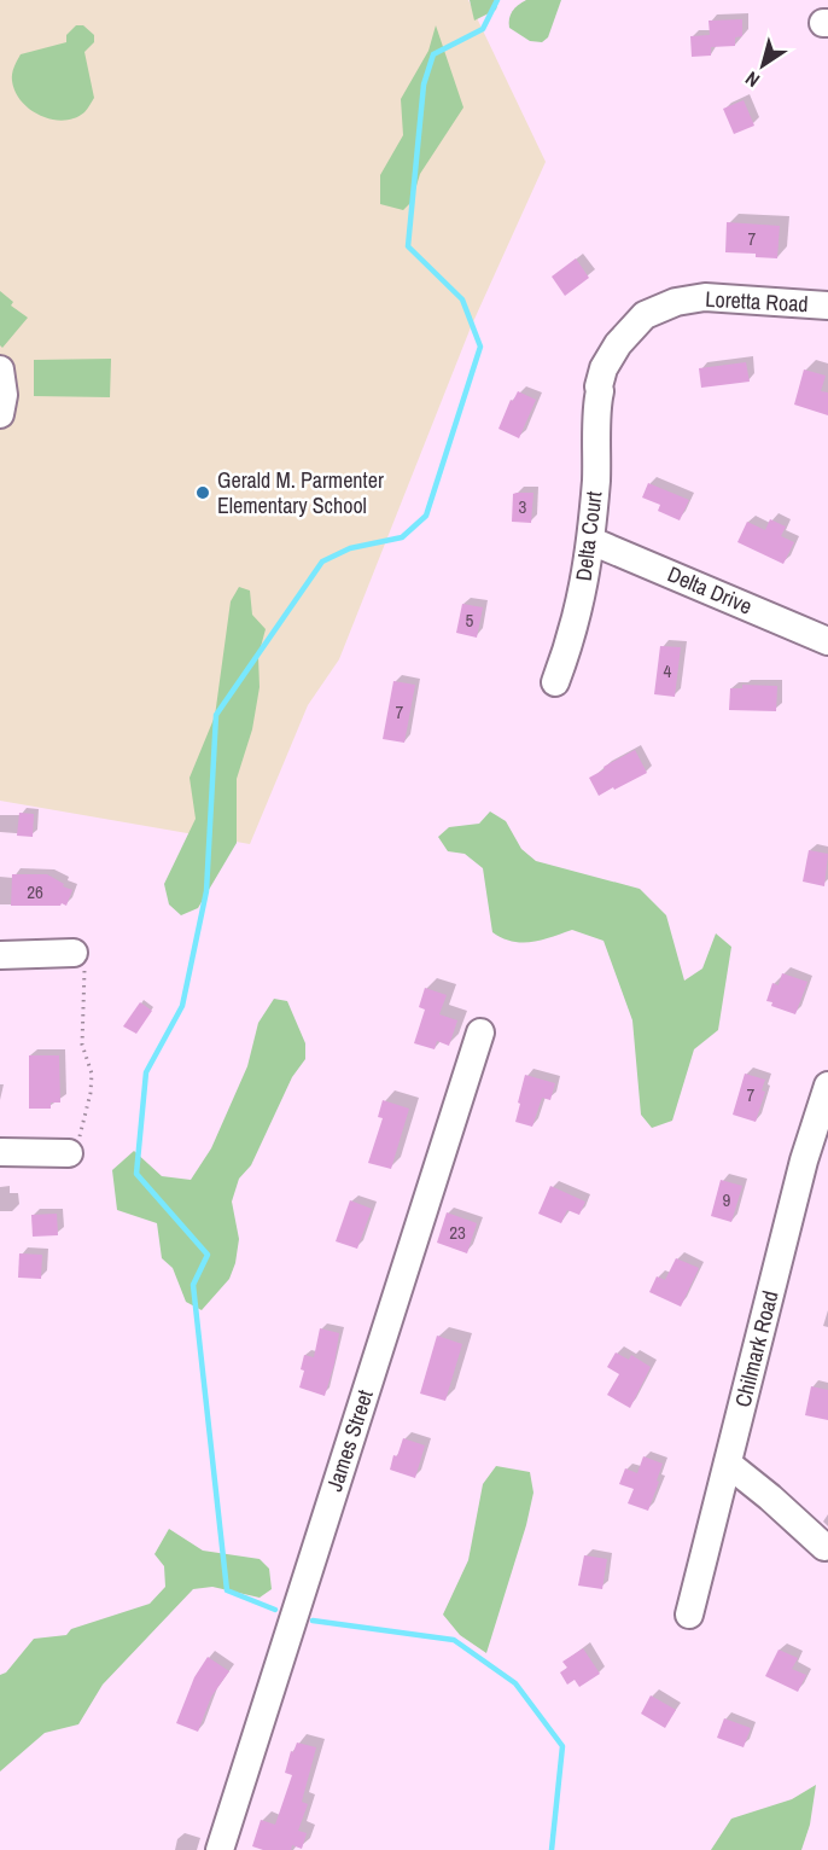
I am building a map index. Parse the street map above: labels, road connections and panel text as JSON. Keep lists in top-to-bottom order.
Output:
{
  "streets": {
    "street": [
      "Loretta Road",
      "Delta Court",
      "Delta Drive",
      "Chilmark Road",
      "James Street"
    ]
  },
  "crossings": [
    ["Loretta Road", "Delta Court"],
    ["Delta Court", "Delta Drive"]
  ],
  "places": ["Gerald M. Parmenter Elementary School"],
  "house_numbers": [
    "7",
    "3",
    "5",
    "4",
    "7",
    "26",
    "7",
    "9",
    "23"
  ],
  "north": "bottom left"
}
